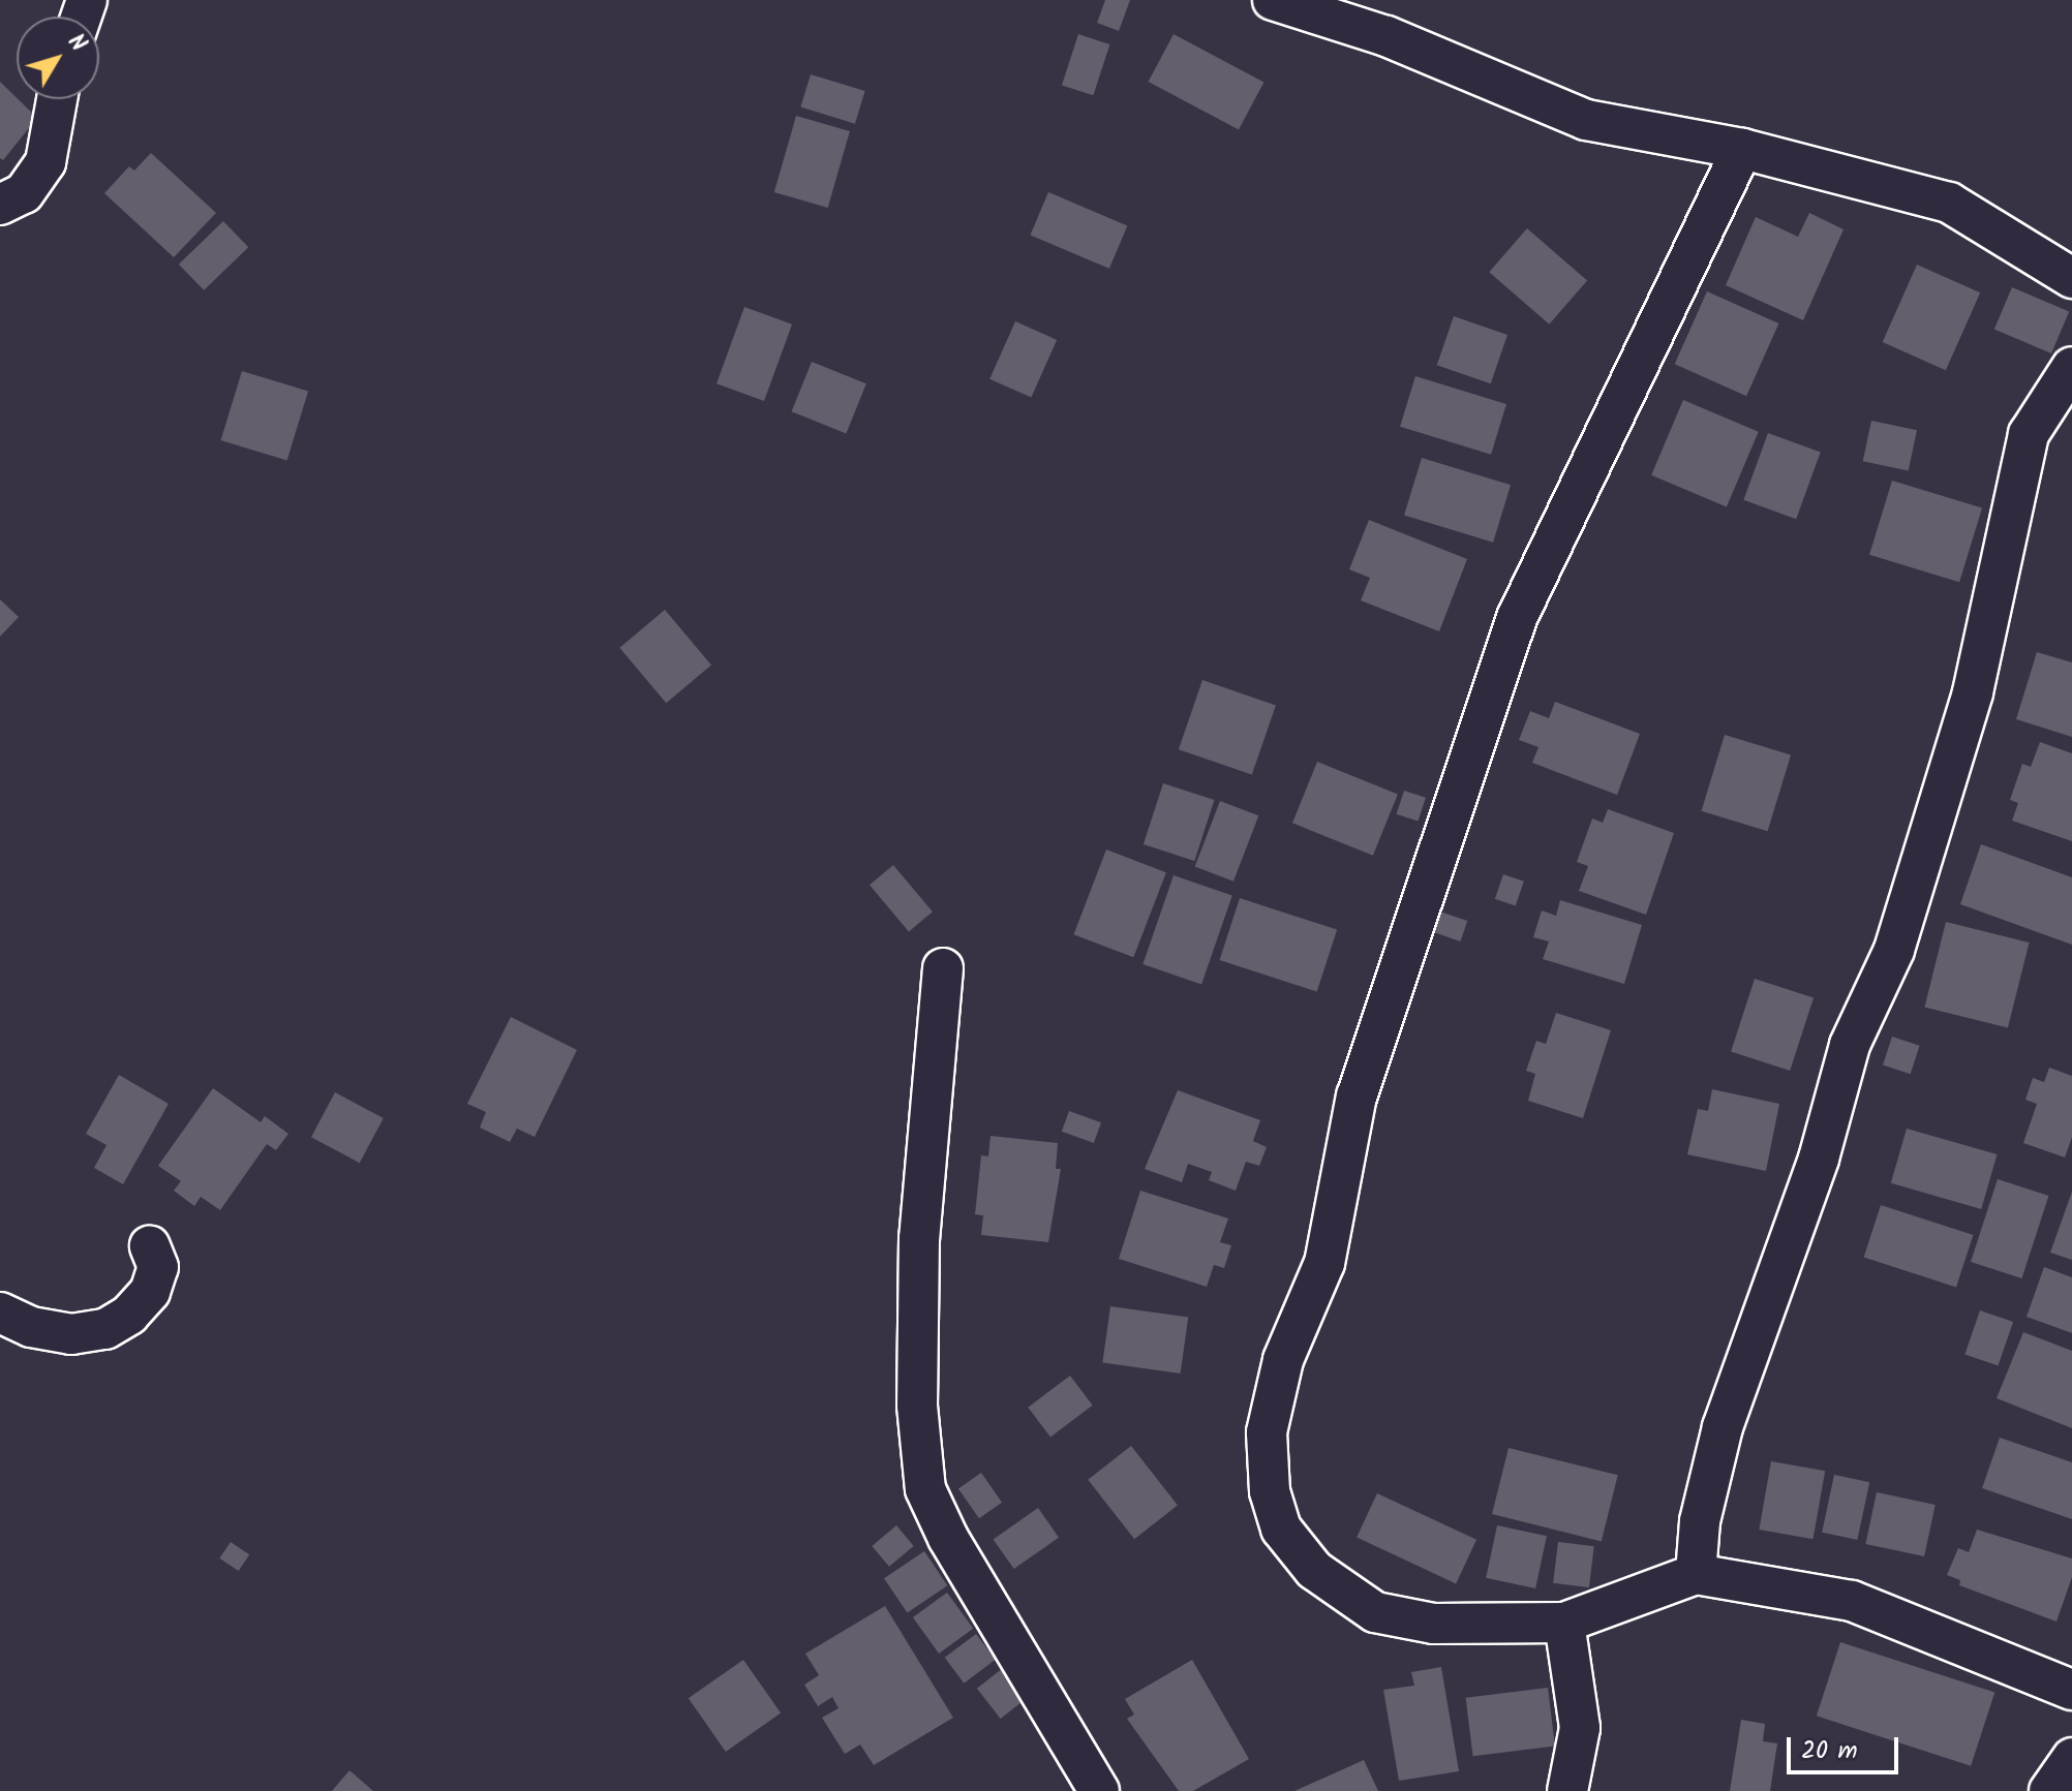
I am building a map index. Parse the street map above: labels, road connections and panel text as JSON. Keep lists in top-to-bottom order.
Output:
{
  "scale_bar": "20 m",
  "north": "top right"
}
